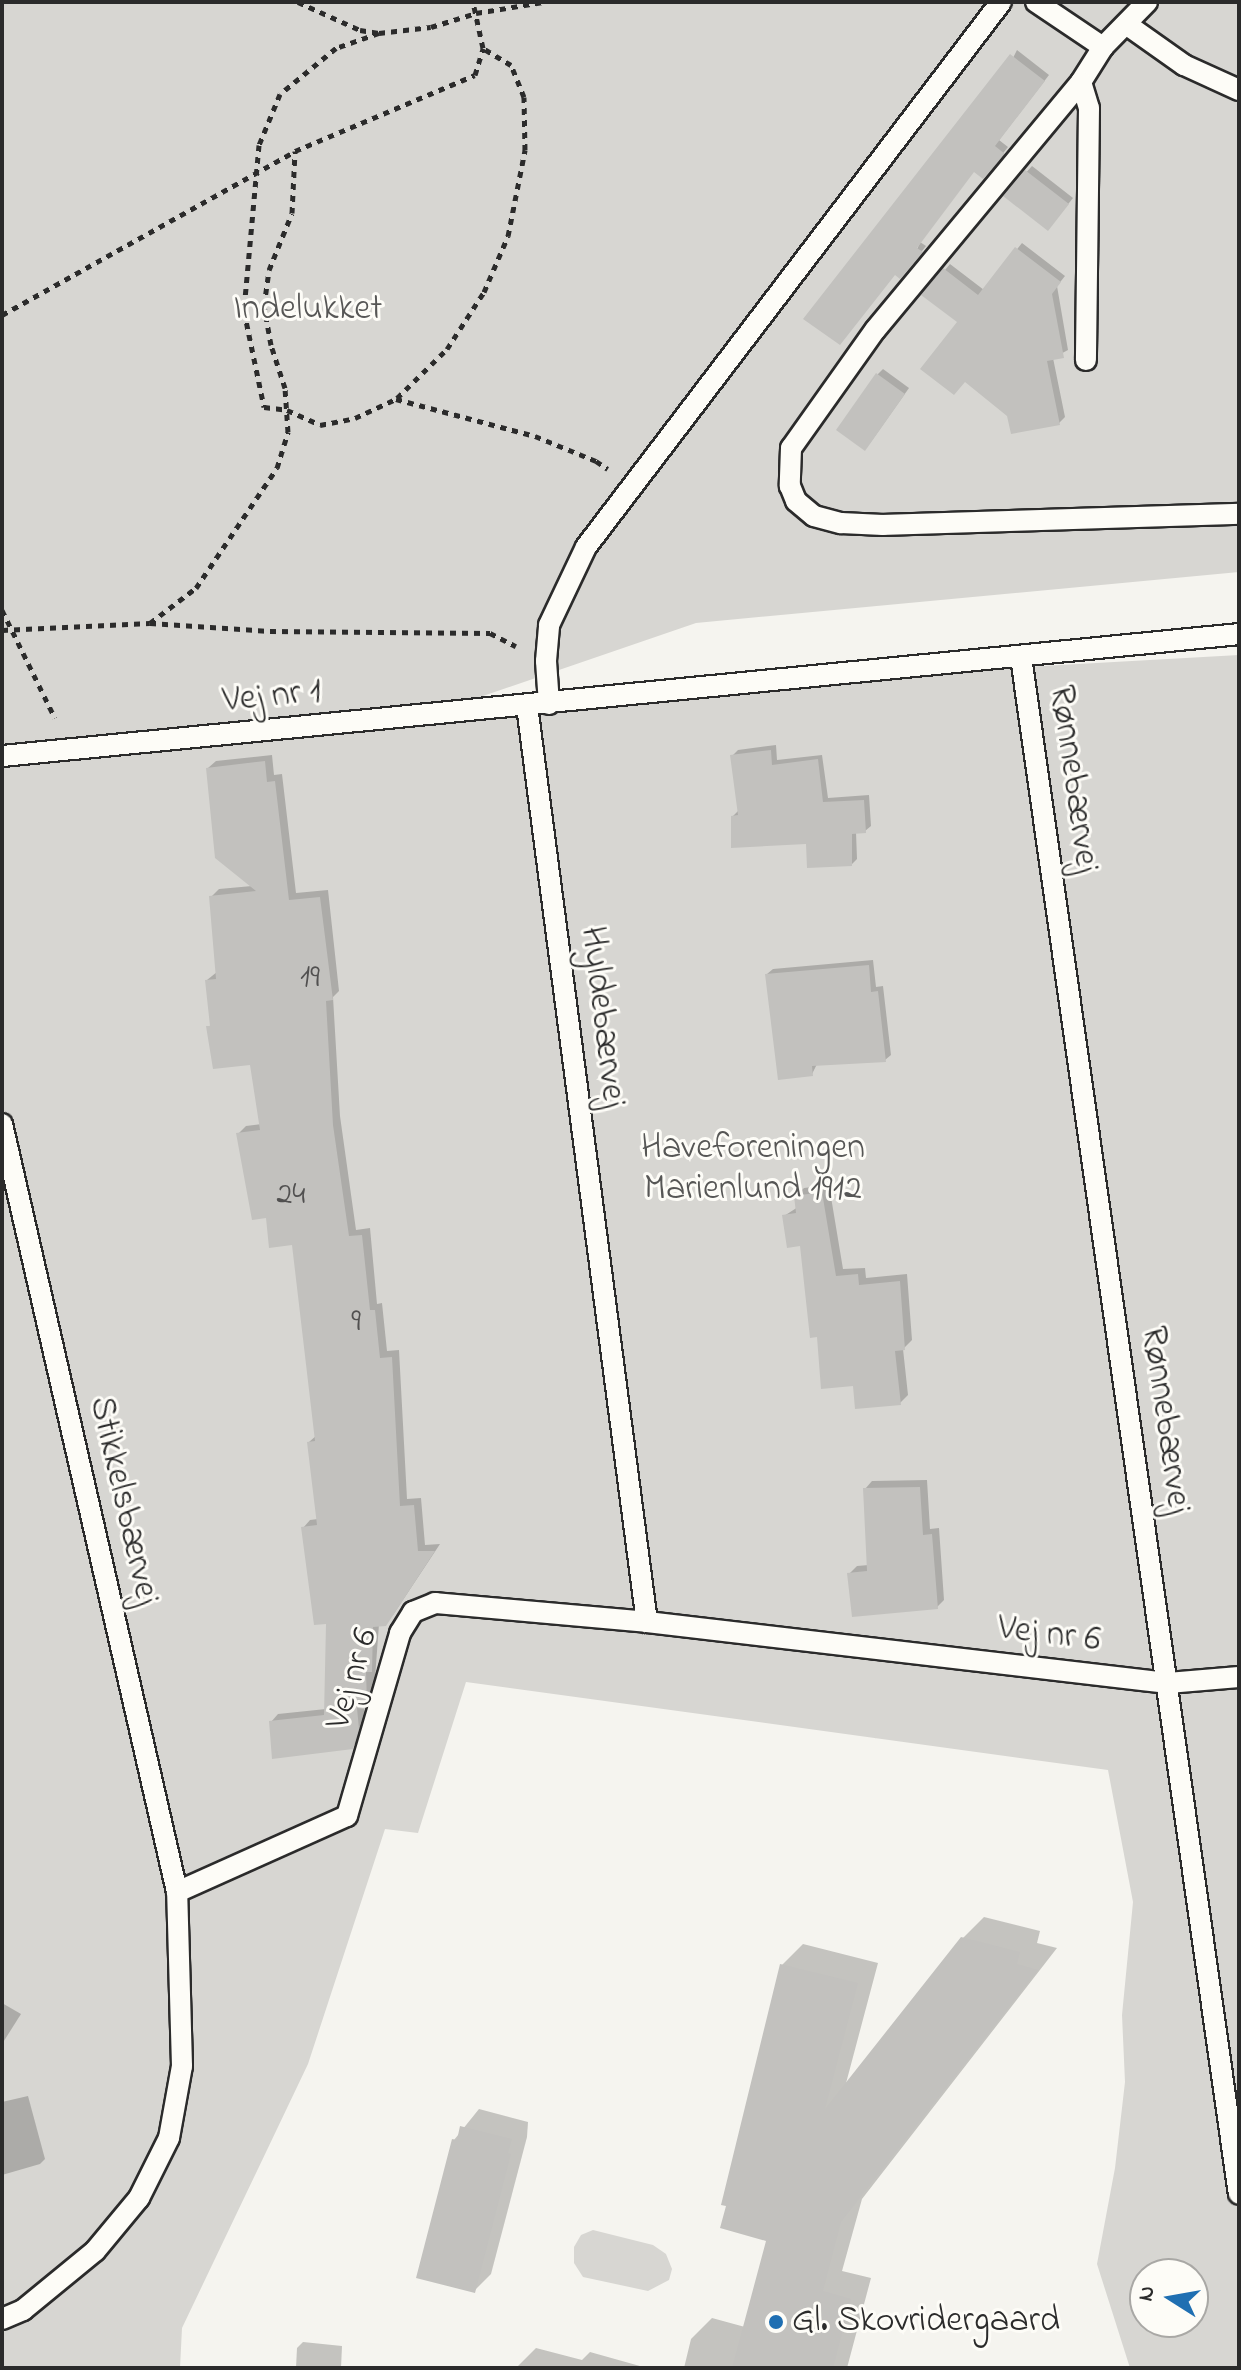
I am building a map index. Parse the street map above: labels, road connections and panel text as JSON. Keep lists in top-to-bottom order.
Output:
{
  "streets": {
    "lane": [
      "Vej nr 1",
      "Rønnebærvej",
      "Hyldebærvej",
      "Stikkelsbærvej",
      "Vej nr 6"
    ]
  },
  "crossings": [
    ["Vej nr 1", "Rønnebærvej"],
    ["Vej nr 1", "Hyldebærvej"],
    ["Rønnebærvej", "Vej nr 6"],
    ["Hyldebærvej", "Vej nr 6"],
    ["Stikkelsbærvej", "Vej nr 6"]
  ],
  "parks": ["Indelukket", "Haveforeningen Marienlund 1912"],
  "places": ["Gl. Skovridergaard"],
  "house_numbers": ["19", "24", "9"],
  "north": "left"
}
